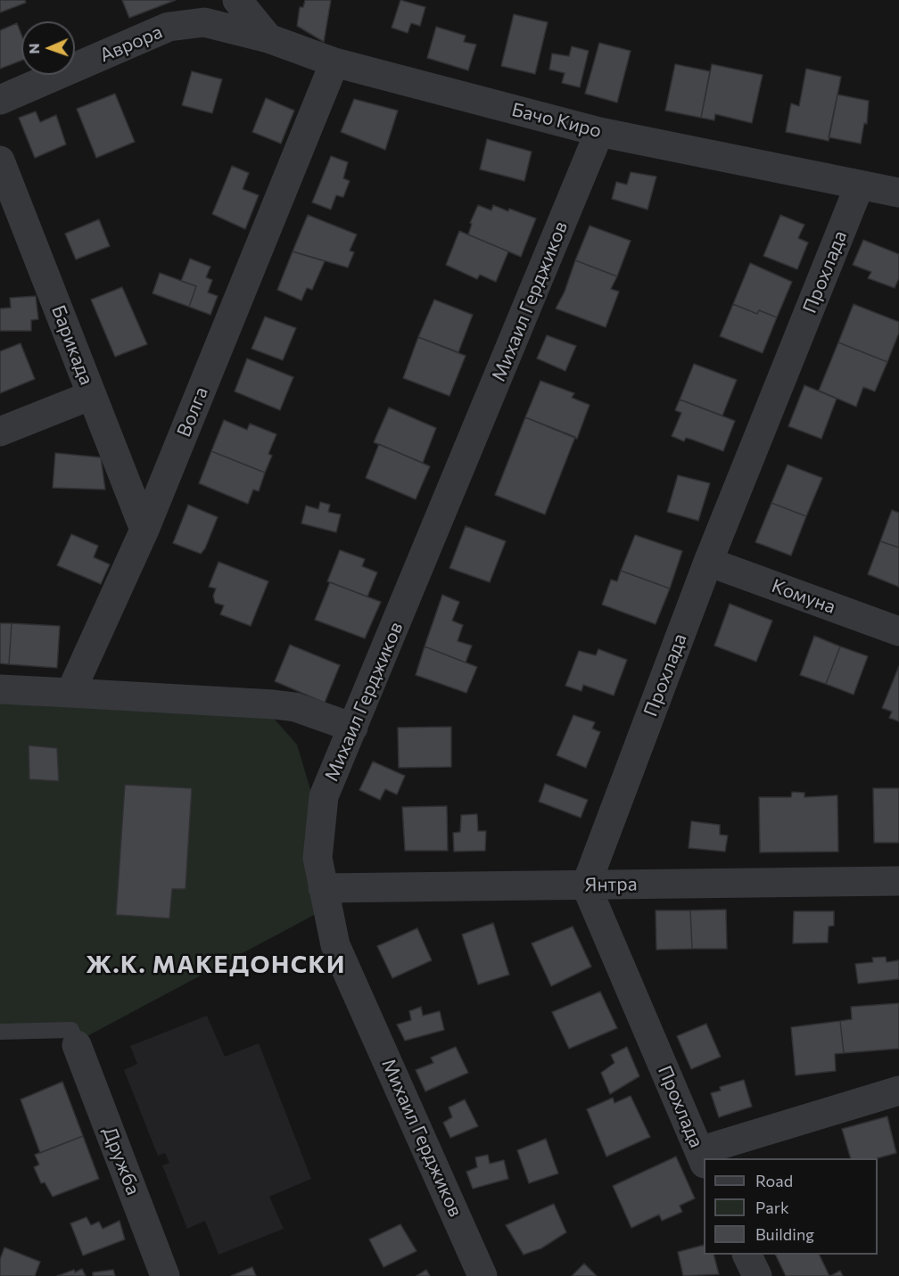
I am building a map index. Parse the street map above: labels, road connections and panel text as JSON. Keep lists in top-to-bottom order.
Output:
{
  "streets": {
    "street": [
      "Аврора",
      "Бачо Киро",
      "Прохлада",
      "Михаил Герджиков",
      "Барикада",
      "Волга",
      "Комуна",
      "Янтра",
      "Дружба"
    ]
  },
  "crossings": [
    ["Аврора", "Бачо Киро"],
    ["Бачо Киро", "Прохлада"],
    ["Бачо Киро", "Михаил Герджиков"],
    ["Бачо Киро", "Волга"],
    ["Прохлада", "Комуна"],
    ["Прохлада", "Янтра"],
    ["Михаил Герджиков", "Янтра"],
    ["Барикада", "Волга"]
  ],
  "districts": ["Ж.К. МАКЕДОНСКИ"],
  "legend": ["Road", "Park", "Building"],
  "north": "left"
}
